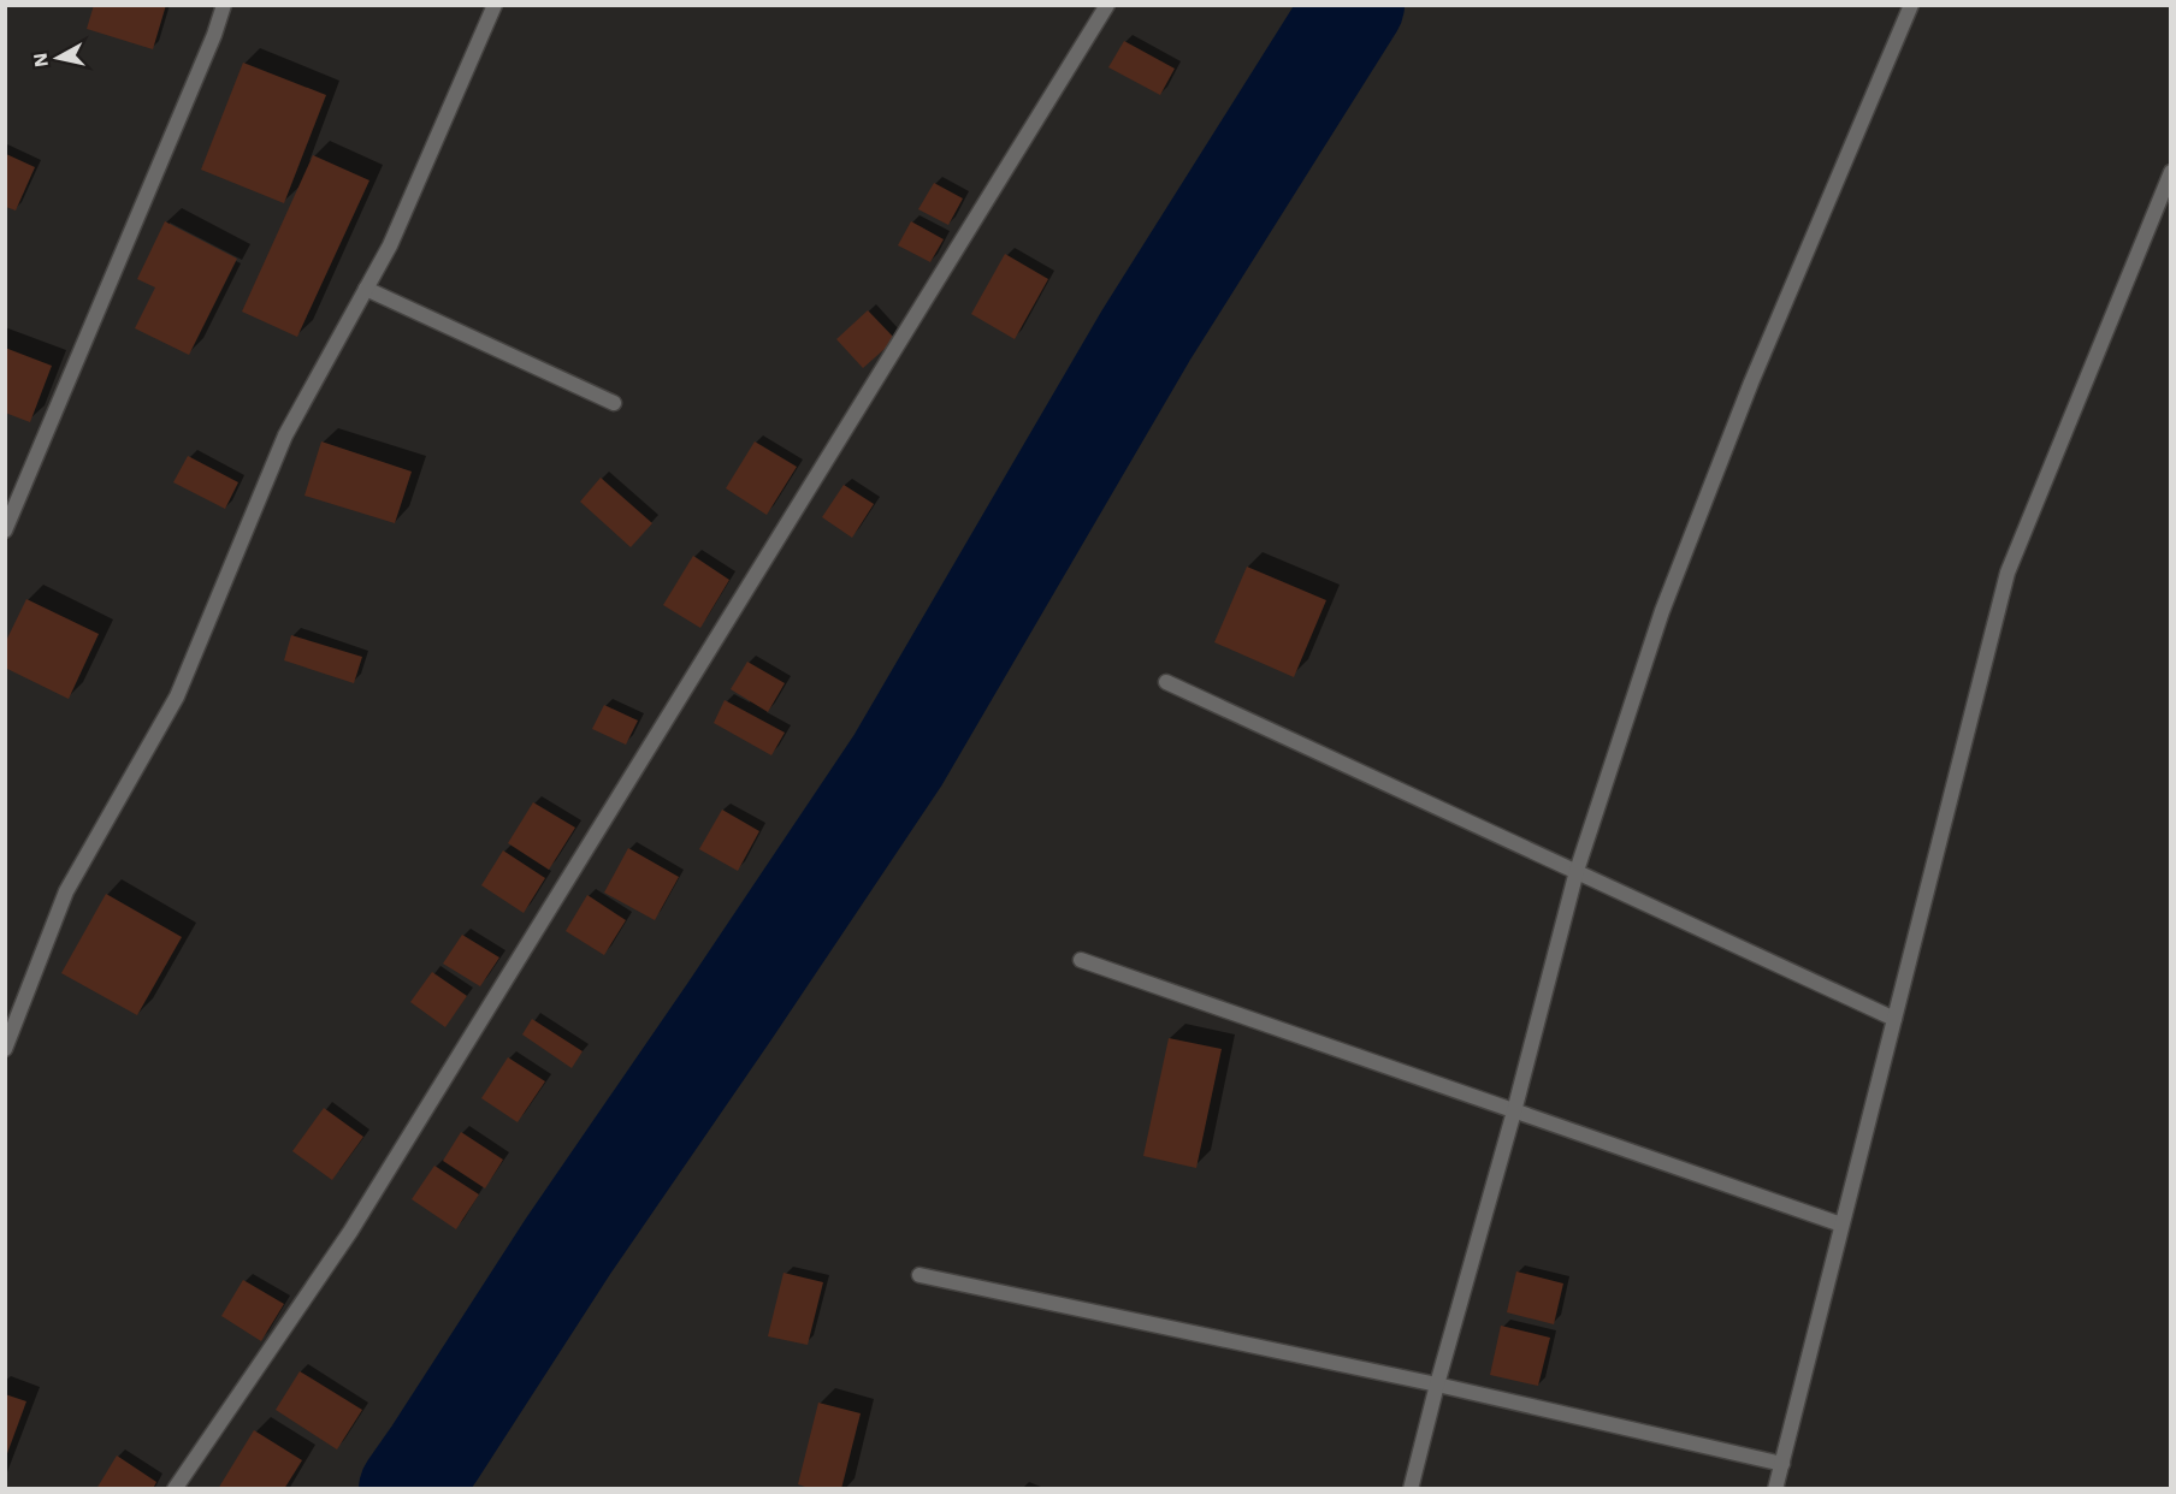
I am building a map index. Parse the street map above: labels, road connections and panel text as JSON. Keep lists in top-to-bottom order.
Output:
{
  "north": "left"
}
